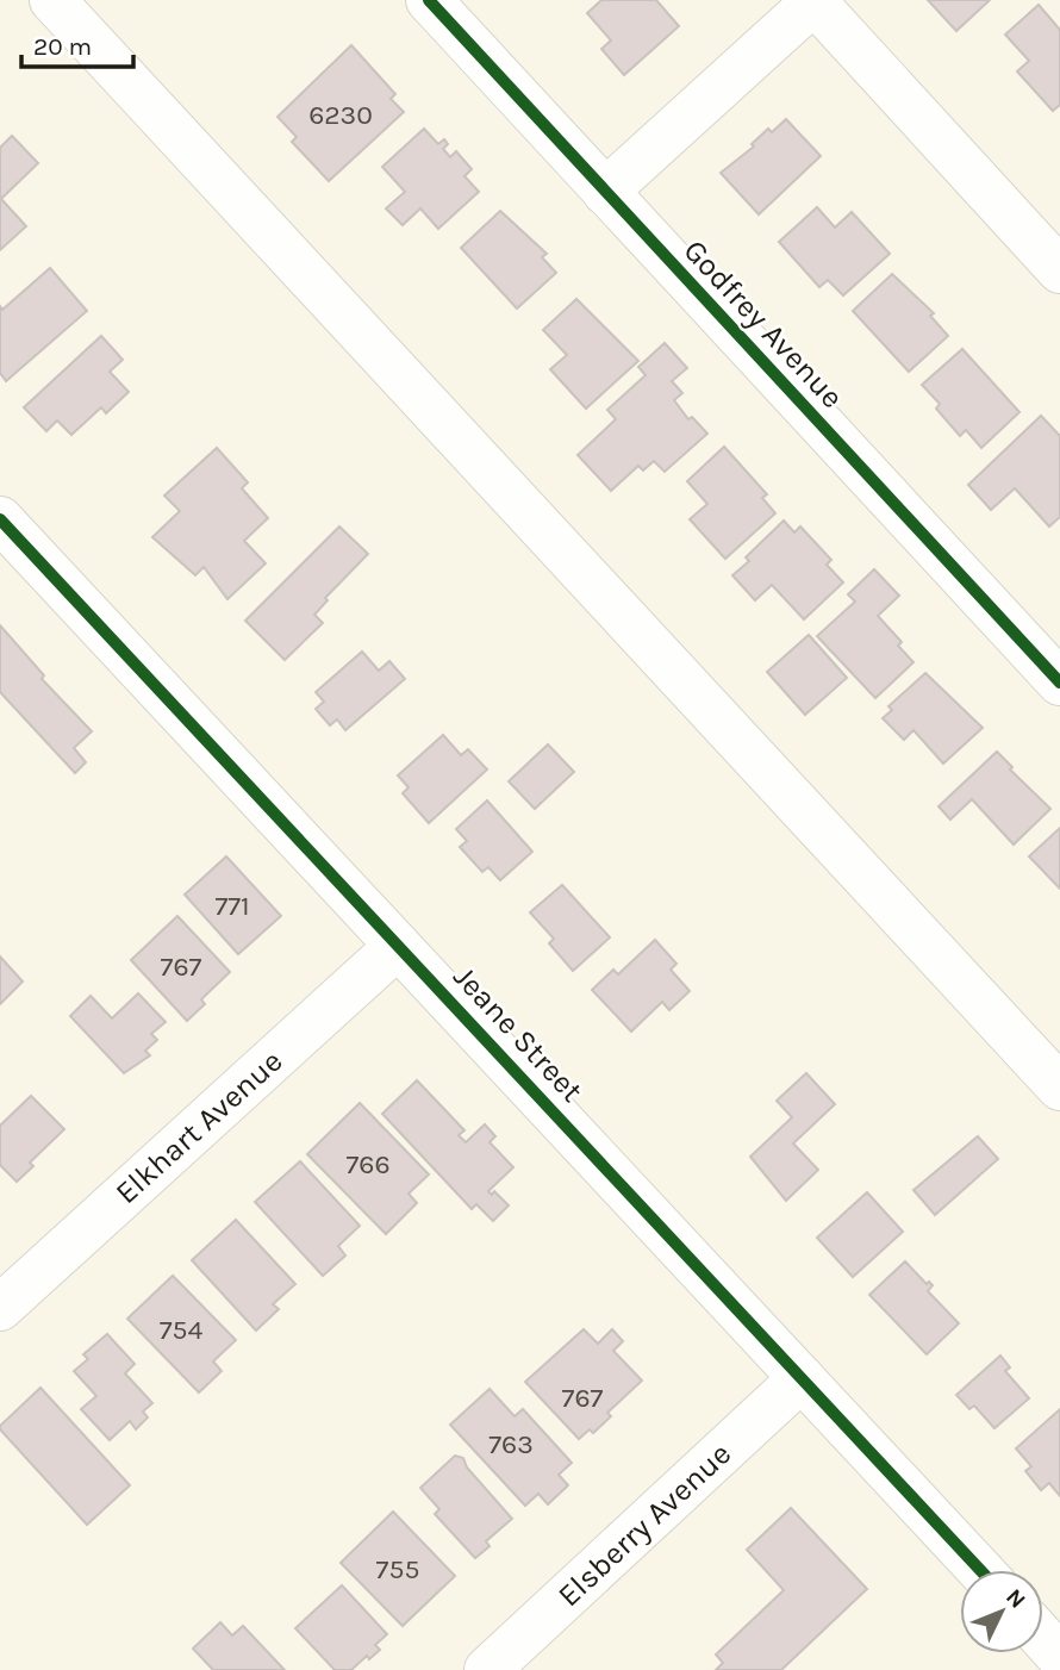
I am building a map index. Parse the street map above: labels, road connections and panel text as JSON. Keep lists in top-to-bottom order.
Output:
{
  "streets": {
    "street": [
      "Godfrey Avenue",
      "Jeane Street",
      "Elkhart Avenue",
      "Elsberry Avenue"
    ]
  },
  "crossings": [
    ["Jeane Street", "Elkhart Avenue"],
    ["Jeane Street", "Elsberry Avenue"]
  ],
  "house_numbers": [
    "6230",
    "771",
    "767",
    "766",
    "754",
    "767",
    "763",
    "755"
  ],
  "scale_bar": "20 m",
  "north": "top right"
}
